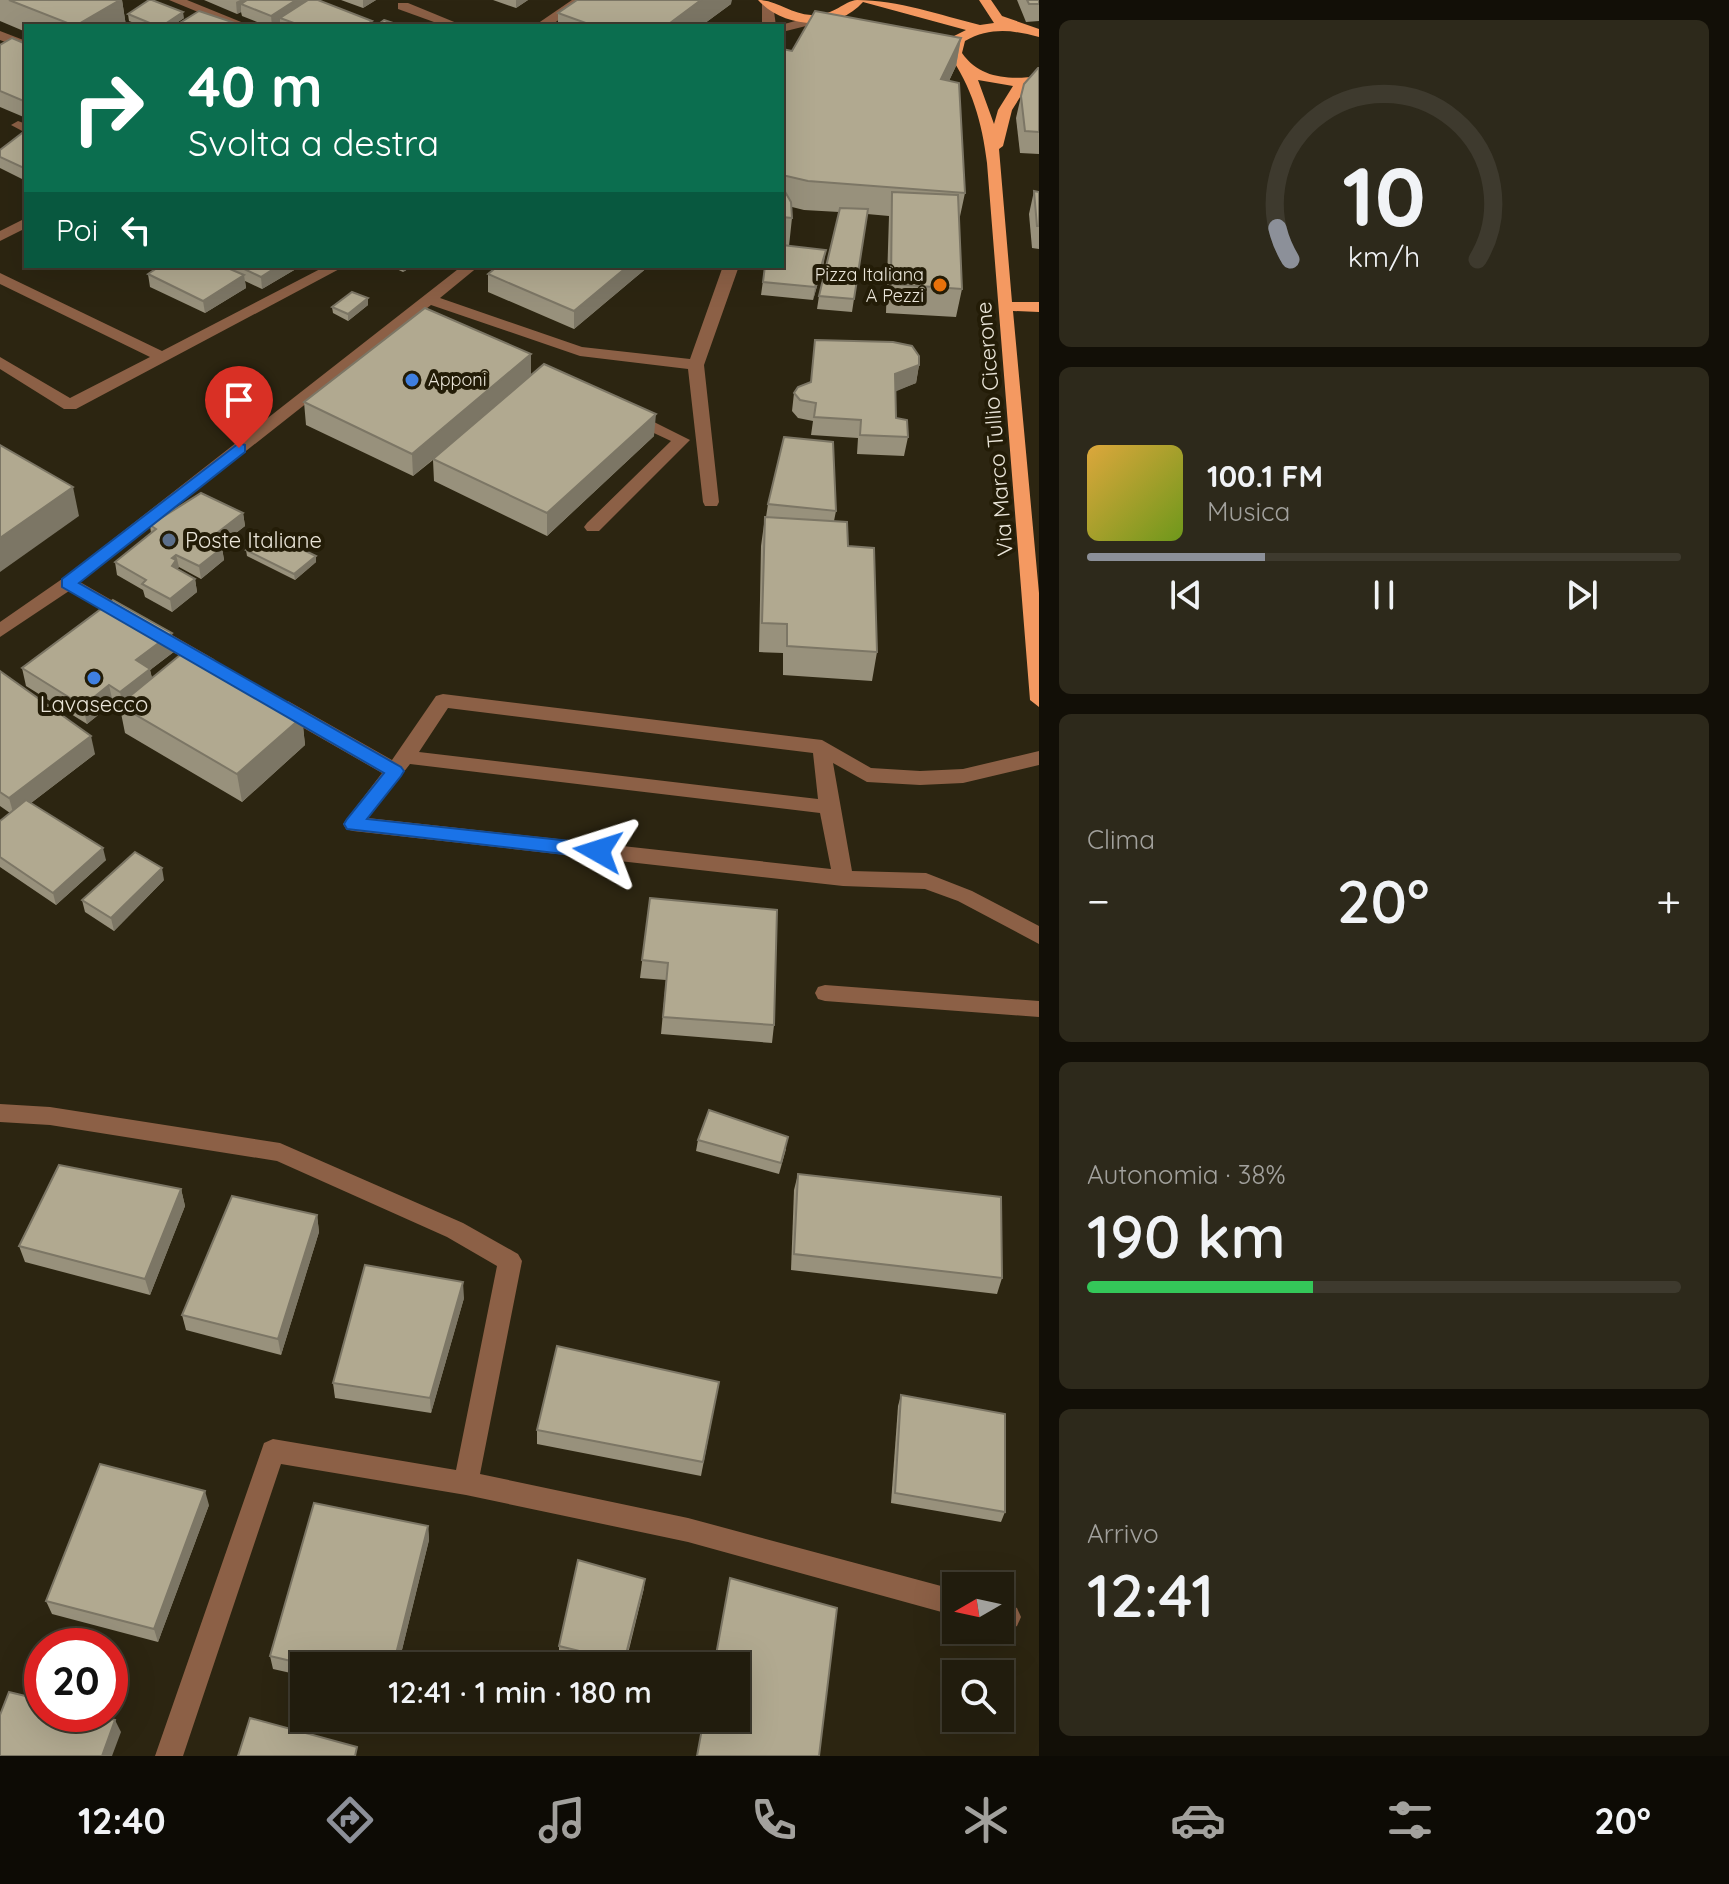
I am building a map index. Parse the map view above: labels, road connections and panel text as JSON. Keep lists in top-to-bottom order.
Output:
{
  "streets": {
    "main road": ["Via Marco Tullio Cicerone"]
  },
  "places": [
    "Pizza Italiana A Pezzi",
    "Apponi",
    "Poste Italiane",
    "Lavasecco"
  ],
  "north": "left",
  "page": {
    "turn": ["40 m", "Svolta a destra"],
    "then": "Poi",
    "song": ["100.1 FM", "Musica"],
    "tile": [
      "Clima",
      ["Autonomia · 38%", "190 km"],
      ["Arrivo", "12:41"]
    ],
    "heat": ["−", "20°", "+"],
    "limit": "20",
    "trip": "12:41 · 1 min · 180 m",
    "tabs": ["12:40", "20°"],
    "gauge": ["10", "km/h"]
  }
}
